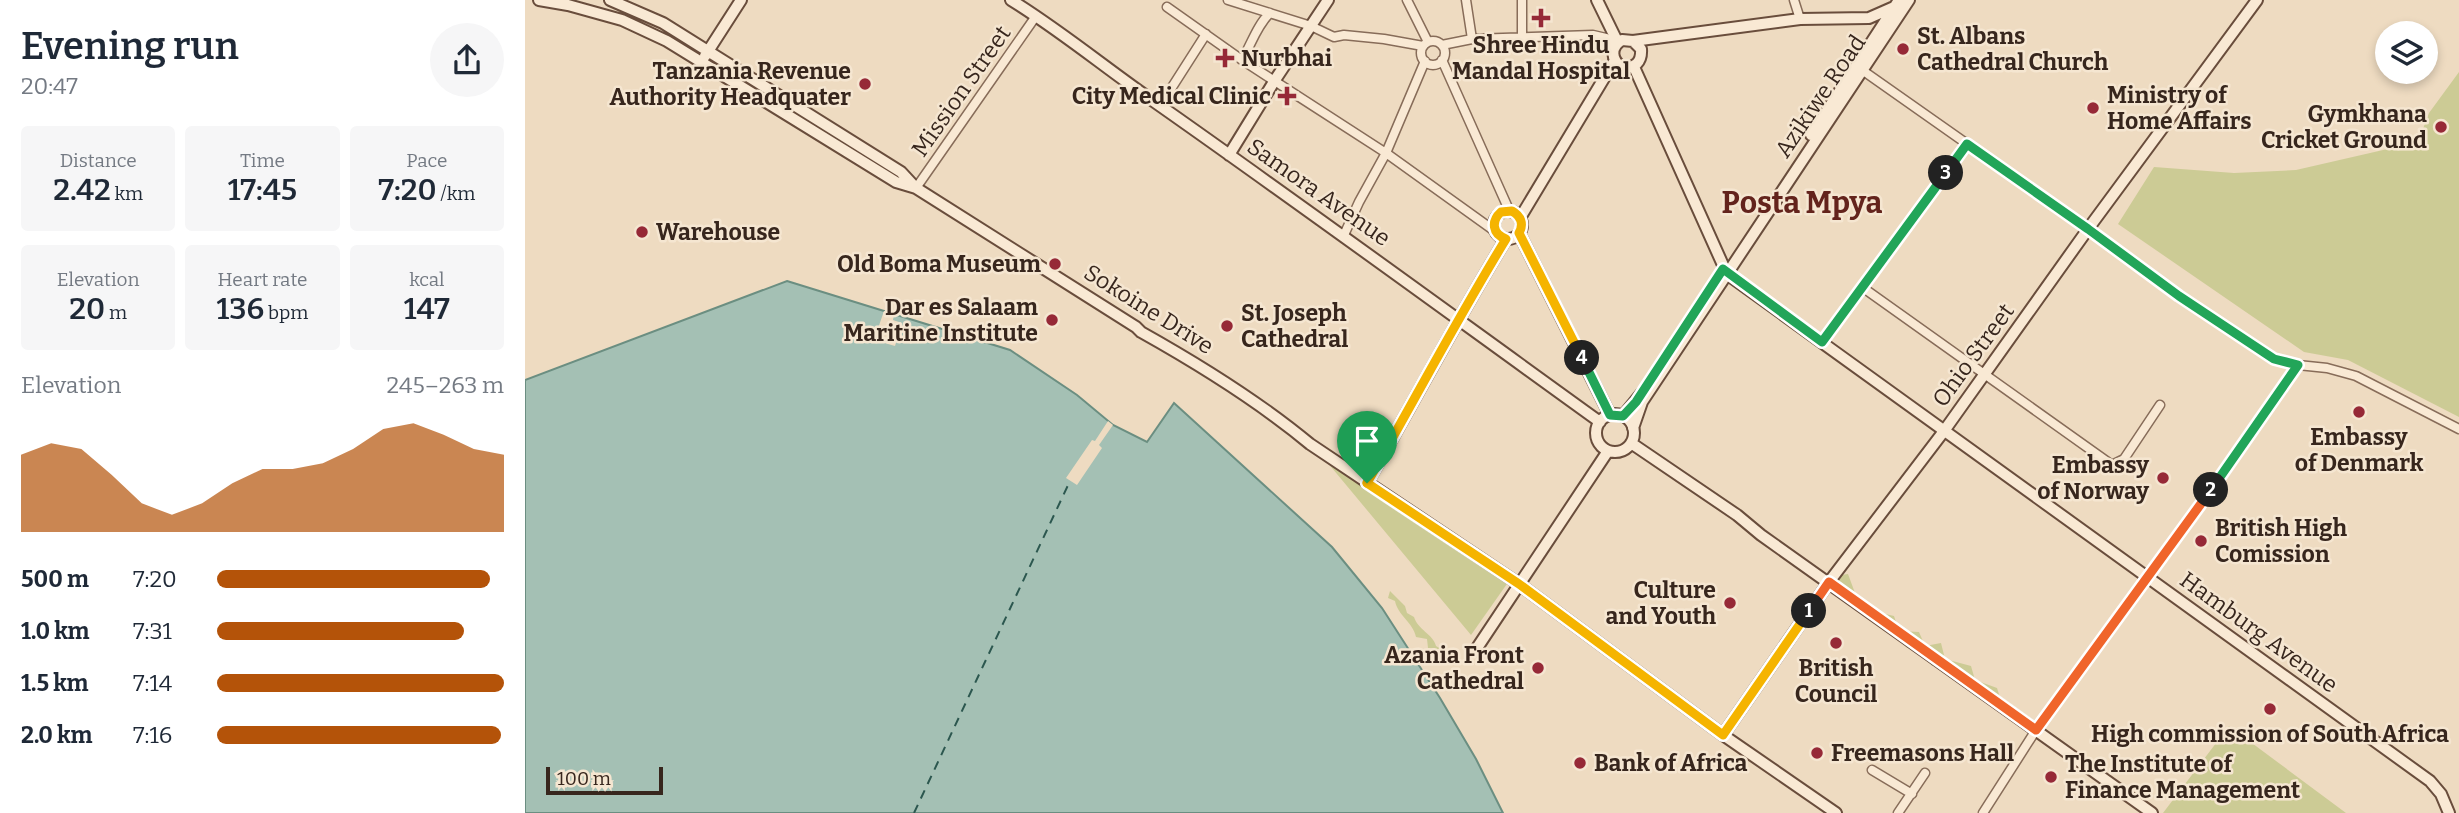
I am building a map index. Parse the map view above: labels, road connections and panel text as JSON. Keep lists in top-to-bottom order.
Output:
{
  "streets": {
    "street": [
      "Mission Street",
      "Azikiwe Road",
      "Samora Avenue",
      "Sokoine Drive",
      "Ohio Street",
      "Hamburg Avenue"
    ]
  },
  "crossings": [
    ["Mission Street", "Samora Avenue"],
    ["Mission Street", "Sokoine Drive"],
    ["Azikiwe Road", "Samora Avenue"],
    ["Azikiwe Road", "Hamburg Avenue"],
    ["Sokoine Drive", "Ohio Street"],
    ["Ohio Street", "Hamburg Avenue"]
  ],
  "districts": ["Posta Mpya"],
  "places": {
    "health": ["Shree Hindu Mandal Hospital", "Nurbhai", "City Medical Clinic"],
    "other": [
      "St. Albans Cathedral Church",
      "Tanzania Revenue Authority Headquater",
      "Ministry of Home Affairs",
      "Gymkhana Cricket Ground",
      "Warehouse",
      "Old Boma Museum",
      "Dar es Salaam Maritine Institute",
      "St. Joseph Cathedral",
      "Embassy of Denmark",
      "Embassy of Norway",
      "British High Comission",
      "Culture and Youth",
      "British Council",
      "Azania Front Cathedral",
      "High commission of South Africa",
      "Freemasons Hall",
      "Bank of Africa",
      "The Institute of Finance Management"
    ]
  },
  "scale_bar": "100 m",
  "page": {
    "heading": ["Evening run", "20:47"],
    "stats": [
      ["Distance", "2.42 km"],
      ["Time", "17:45"],
      ["Pace", "7:20 /km"],
      ["Elevation", "20 m"],
      ["Heart rate", "136 bpm"],
      ["kcal", "147"]
    ],
    "pins": [
      "3",
      "4",
      "2",
      "1"
    ],
    "chart": ["Elevation", "245–263 m"],
    "list": [
      {
        "name": "500 m",
        "note": "7:20"
      },
      {
        "name": "1.0 km",
        "note": "7:31"
      },
      {
        "name": "1.5 km",
        "note": "7:14"
      },
      {
        "name": "2.0 km",
        "note": "7:16"
      }
    ],
    "scale": "100 m"
  }
}
